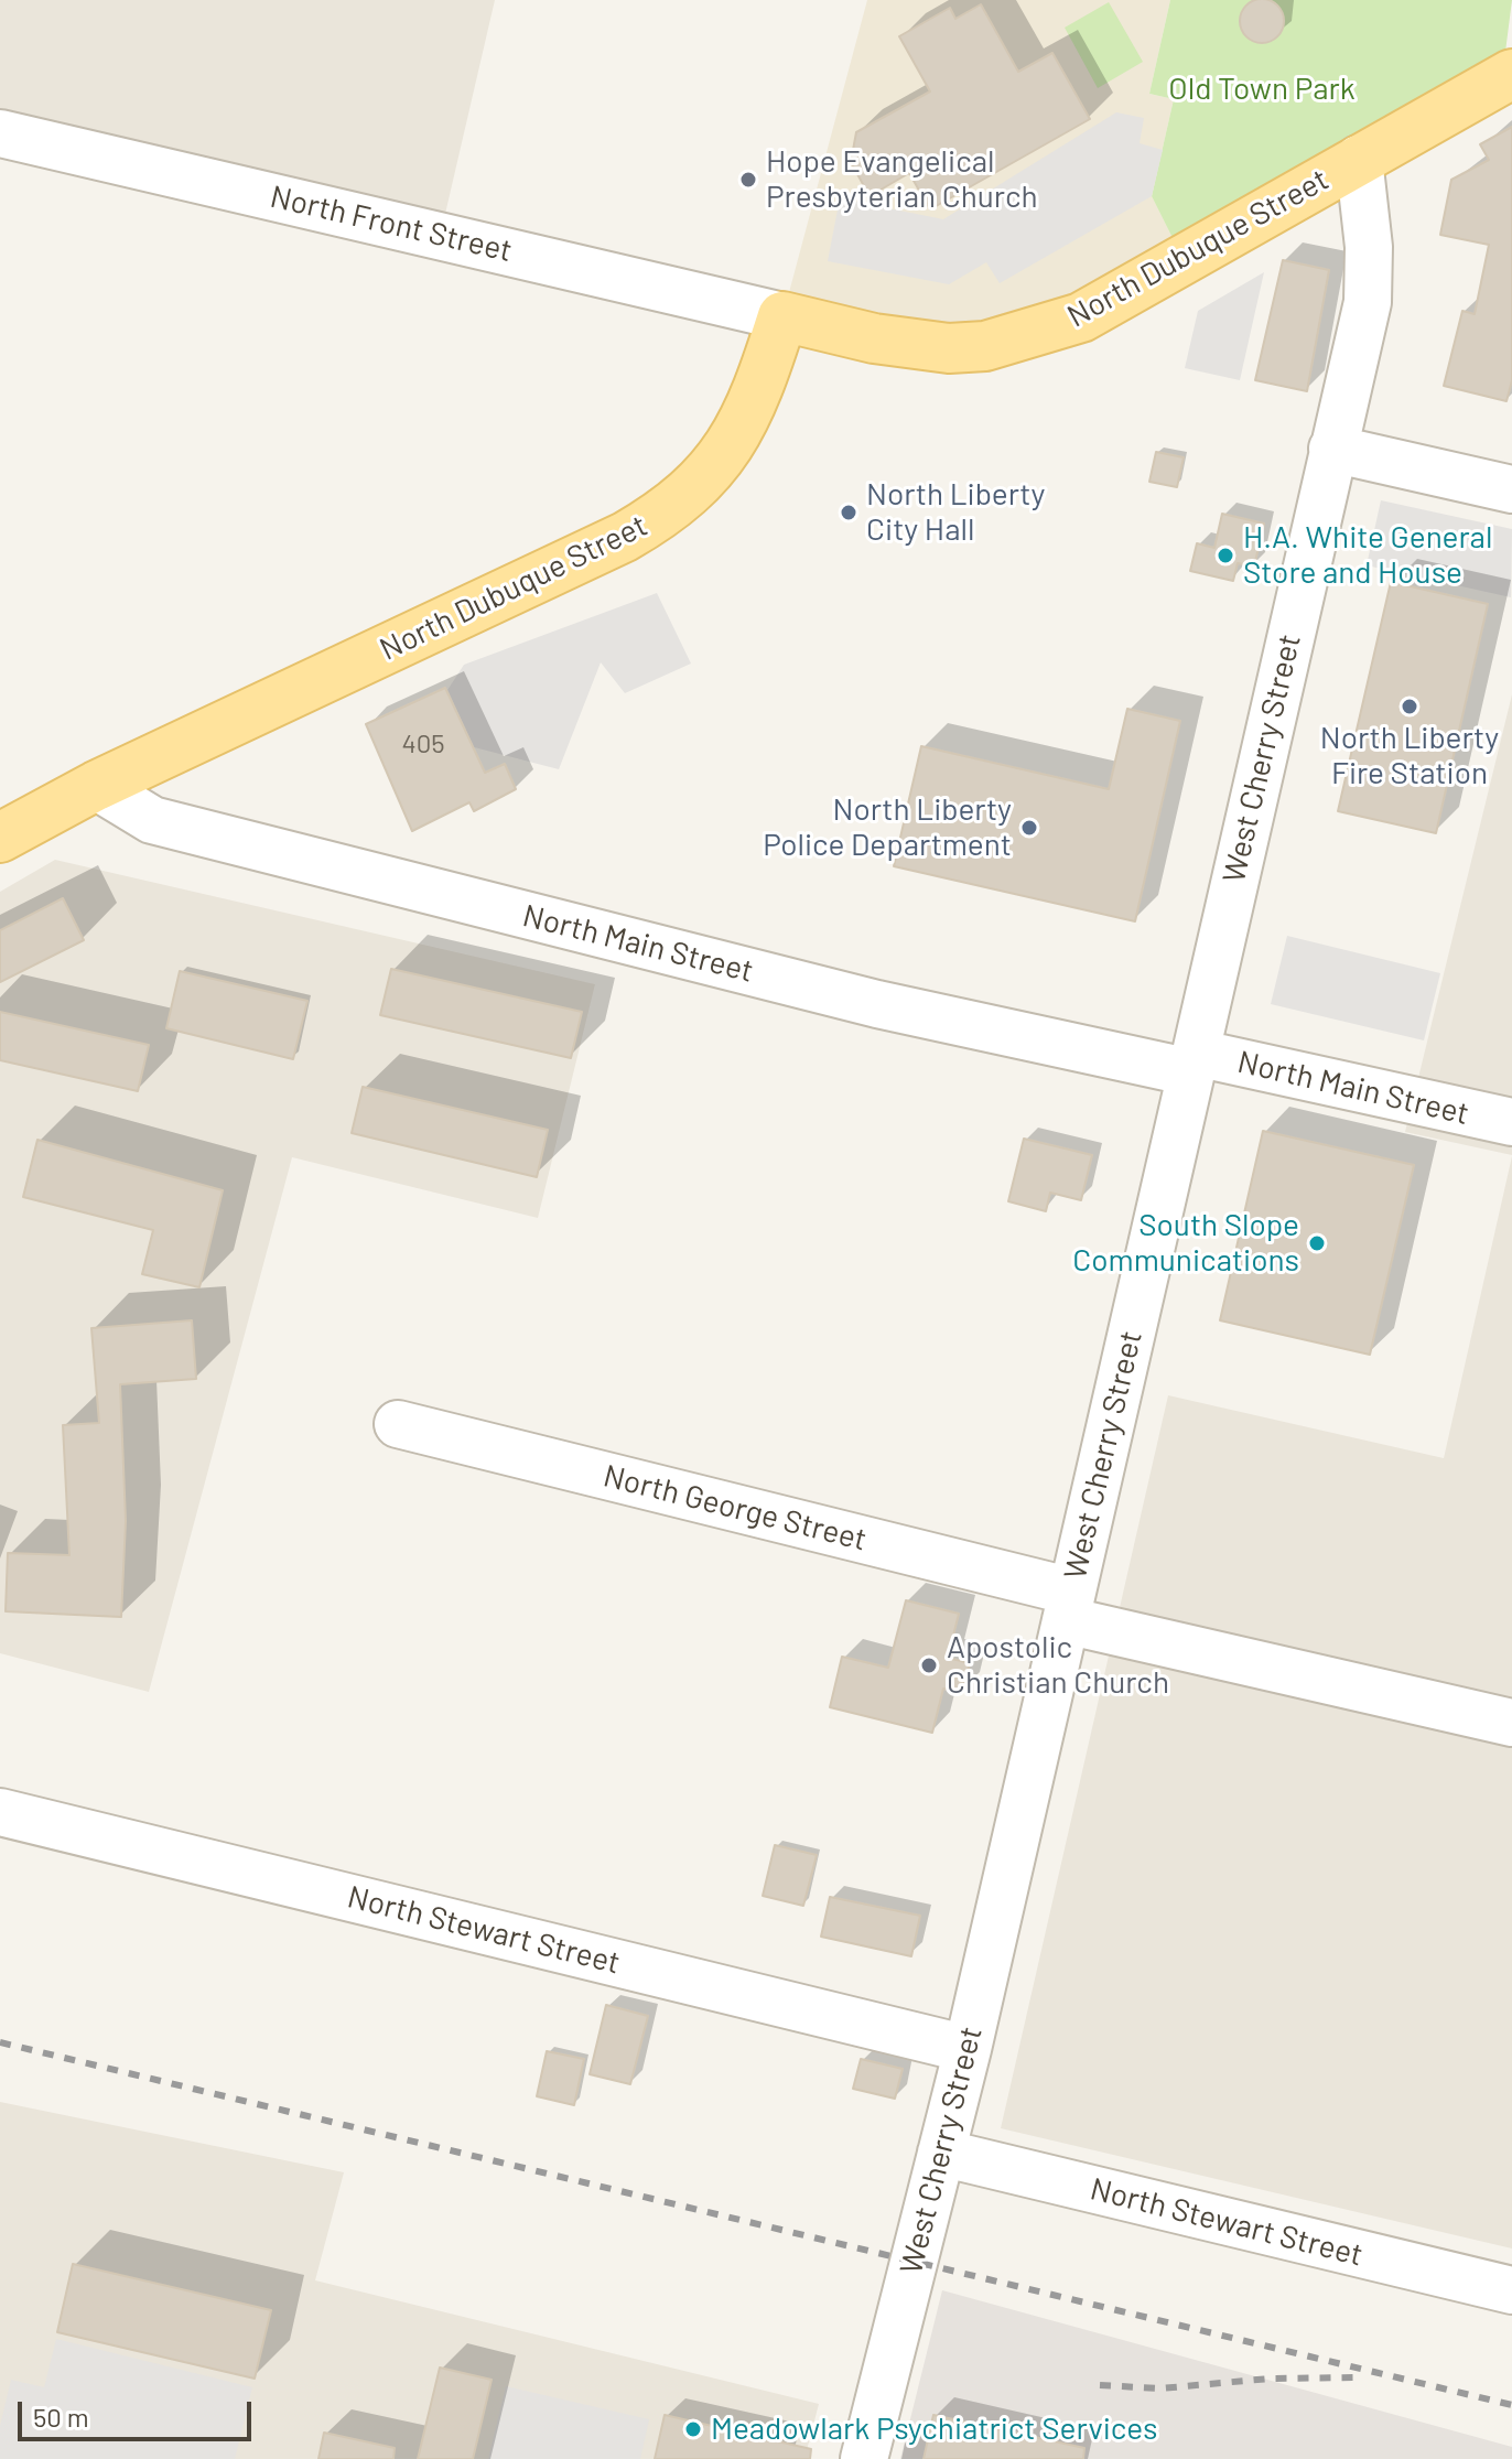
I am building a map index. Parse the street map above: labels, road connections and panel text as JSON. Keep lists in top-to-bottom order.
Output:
{
  "streets": {
    "main road": ["North Dubuque Street"],
    "street": [
      "North Front Street",
      "West Cherry Street",
      "North Main Street",
      "North George Street",
      "North Stewart Street"
    ]
  },
  "crossings": [
    ["North Front Street", "North Dubuque Street"],
    ["North Dubuque Street", "West Cherry Street"],
    ["North Dubuque Street", "North Main Street"],
    ["West Cherry Street", "North Main Street"],
    ["West Cherry Street", "North George Street"],
    ["West Cherry Street", "North Stewart Street"]
  ],
  "parks": ["Old Town Park"],
  "places": [
    "Hope Evangelical Presbyterian Church",
    "North Liberty City Hall",
    "H.A. White General Store and House",
    "North Liberty Fire Station",
    "North Liberty Police Department",
    "South Slope Communications",
    "Apostolic Christian Church",
    "Meadowlark Psychiatrict Services"
  ],
  "house_numbers": ["405"],
  "scale_bar": "50 m"
}
